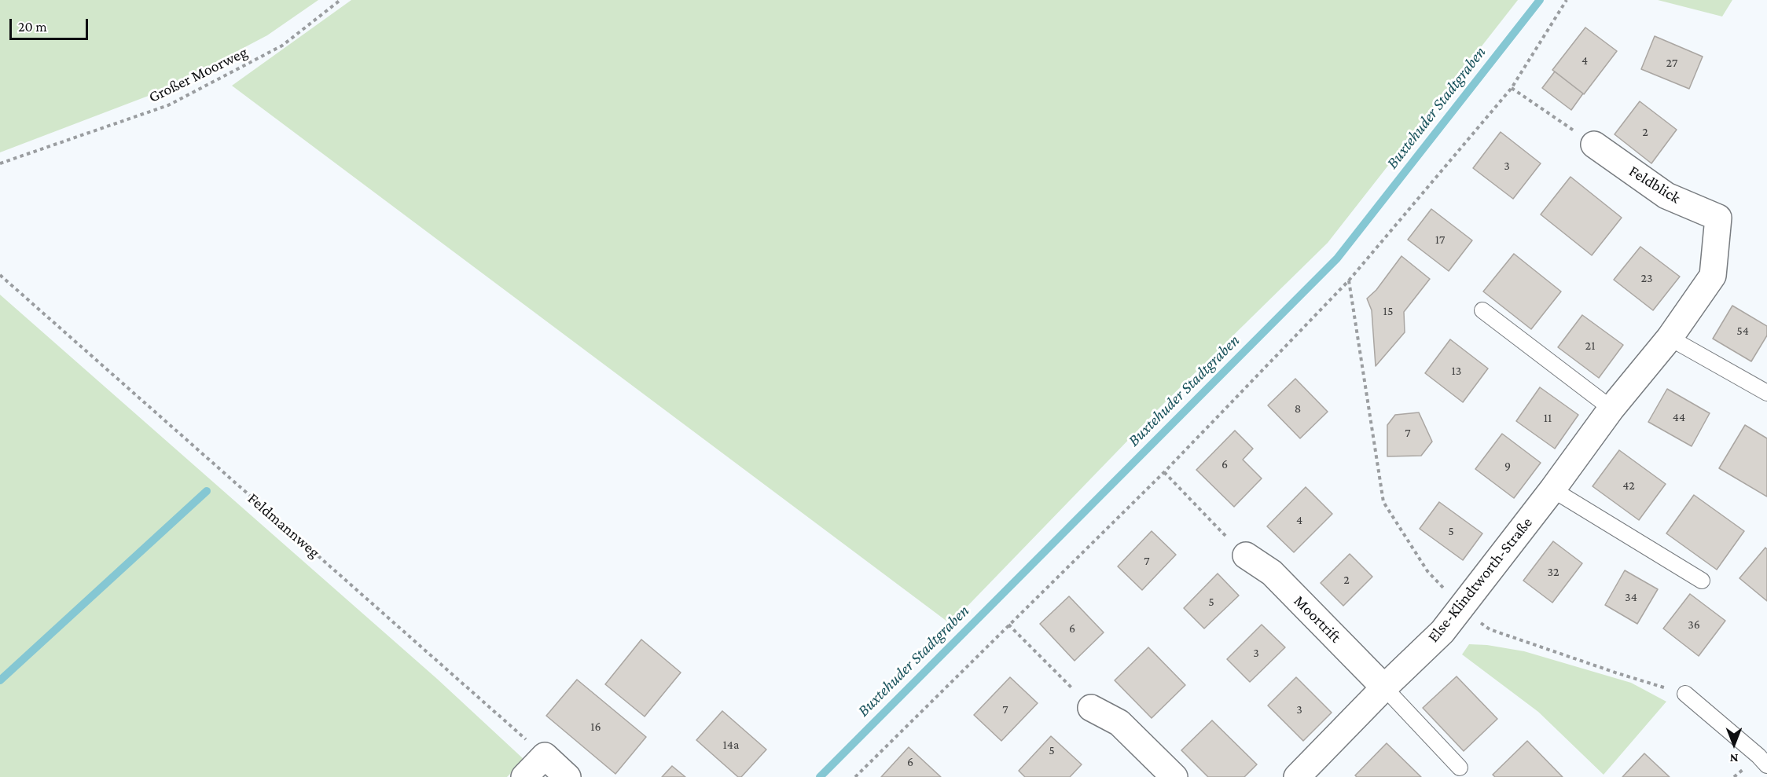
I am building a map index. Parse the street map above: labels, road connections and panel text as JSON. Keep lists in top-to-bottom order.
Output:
{
  "streets": {
    "street": ["Feldblick", "Else-Klindtworth-Straße", "Moortrift"],
    "path": ["Großer Moorweg", "Feldmannweg"]
  },
  "crossings": [
    ["Feldblick", "Else-Klindtworth-Straße"],
    ["Else-Klindtworth-Straße", "Moortrift"]
  ],
  "water": ["Buxtehuder Stadtgraben"],
  "house_numbers": [
    "4",
    "27",
    "2",
    "3",
    "17",
    "23",
    "15",
    "54",
    "21",
    "13",
    "8",
    "44",
    "11",
    "7",
    "6",
    "9",
    "42",
    "4",
    "5",
    "7",
    "32",
    "2",
    "34",
    "5",
    "36",
    "6",
    "3",
    "7",
    "3",
    "16",
    "14a",
    "5",
    "6"
  ],
  "scale_bar": "20 m",
  "north": "bottom"
}
